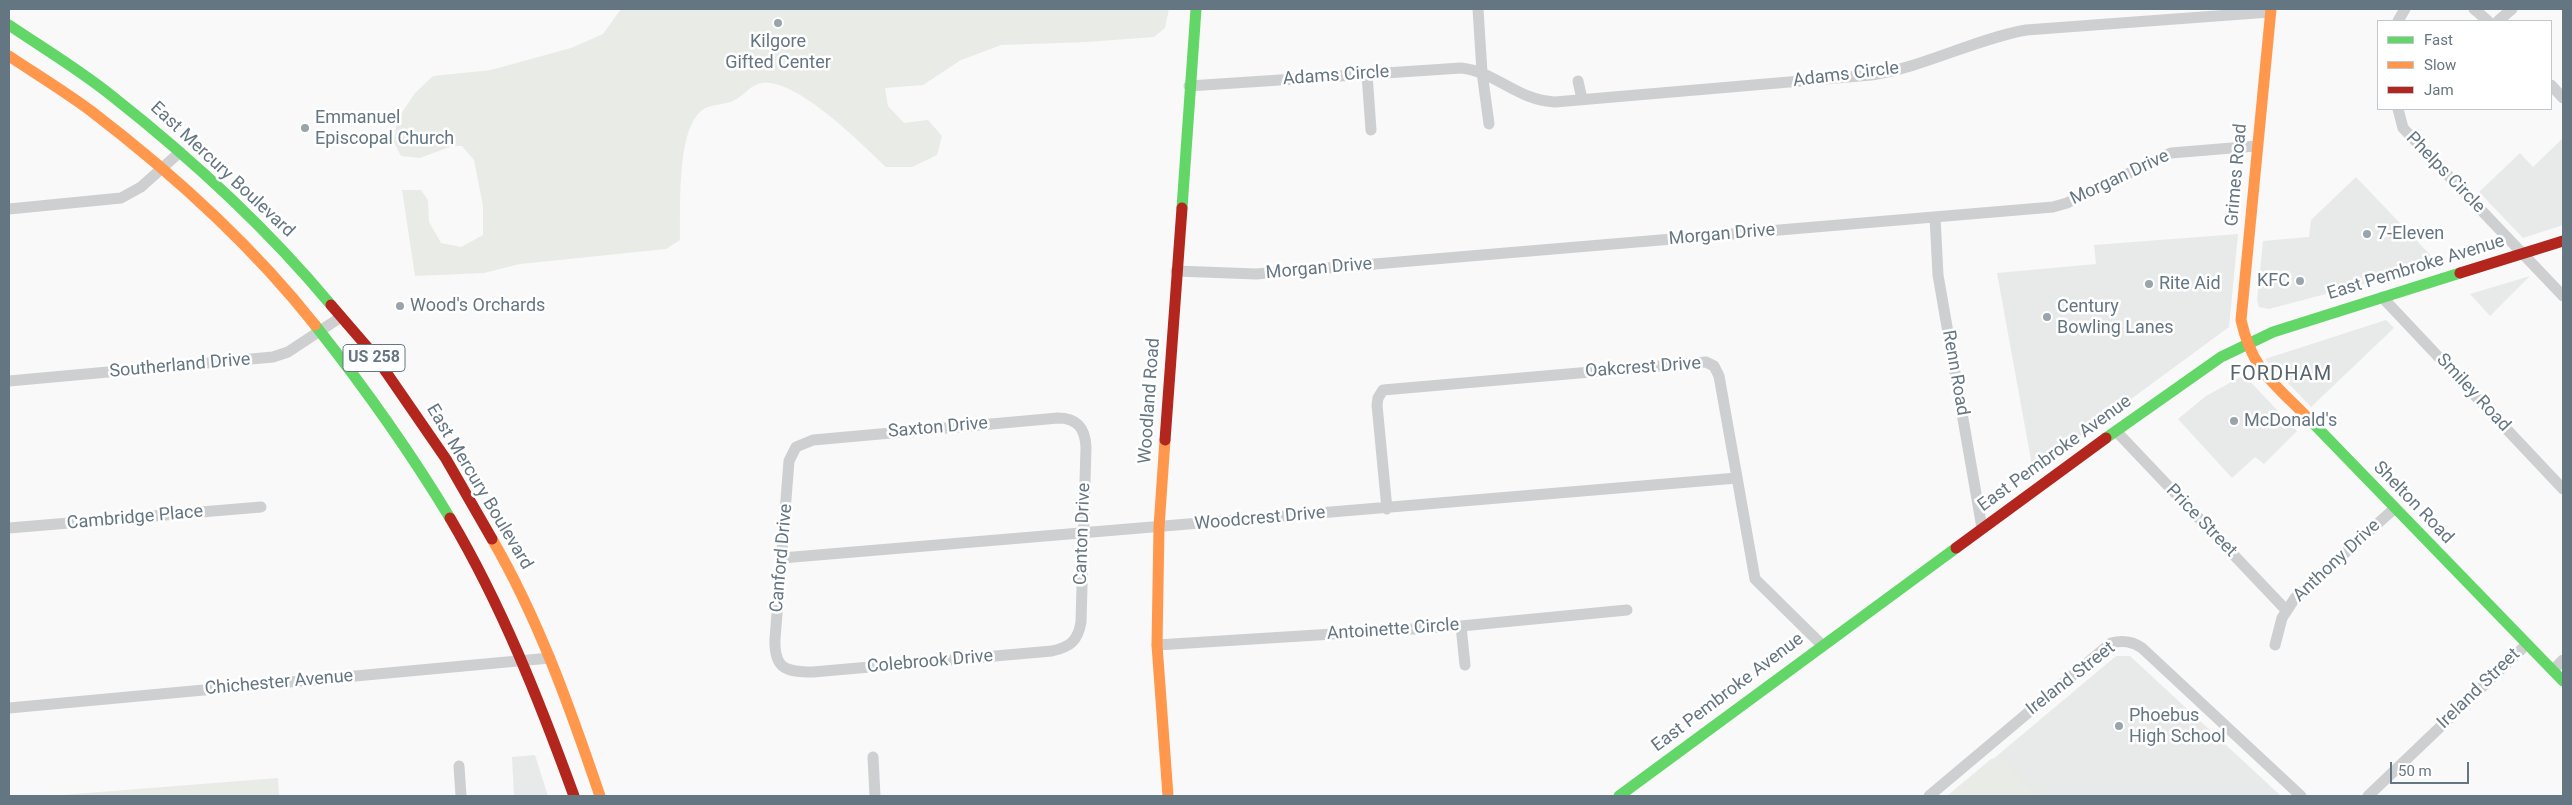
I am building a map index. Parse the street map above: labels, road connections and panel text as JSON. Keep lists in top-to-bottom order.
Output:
{
  "streets": {
    "main road": [
      "East Mercury Boulevard",
      "Grimes Road",
      "East Pembroke Avenue",
      "US 258",
      "Woodland Road",
      "Shelton Road"
    ],
    "street": [
      "Adams Circle",
      "Phelps Circle",
      "Morgan Drive",
      "Southerland Drive",
      "Oakcrest Drive",
      "Renn Road",
      "Smiley Road",
      "Saxton Drive",
      "Cambridge Place",
      "Woodcrest Drive",
      "Price Street",
      "Canton Drive",
      "Canford Drive",
      "Anthony Drive",
      "Antoinette Circle",
      "Colebrook Drive",
      "Ireland Street",
      "Chichester Avenue"
    ]
  },
  "crossings": [
    ["Adams Circle", "Grimes Road"],
    ["Adams Circle", "Woodland Road"],
    ["East Mercury Boulevard", "Southerland Drive"],
    ["East Mercury Boulevard", "Chichester Avenue"],
    ["Phelps Circle", "East Pembroke Avenue"],
    ["Grimes Road", "Morgan Drive"],
    ["Grimes Road", "East Pembroke Avenue"],
    ["Grimes Road", "Shelton Road"],
    ["Morgan Drive", "Renn Road"],
    ["Morgan Drive", "Woodland Road"],
    ["East Pembroke Avenue", "Oakcrest Drive"],
    ["East Pembroke Avenue", "Renn Road"],
    ["East Pembroke Avenue", "Smiley Road"],
    ["East Pembroke Avenue", "Shelton Road"],
    ["East Pembroke Avenue", "Price Street"],
    ["US 258", "Southerland Drive"],
    ["US 258", "Chichester Avenue"],
    ["Oakcrest Drive", "Woodcrest Drive"],
    ["Woodland Road", "Woodcrest Drive"],
    ["Woodland Road", "Antoinette Circle"],
    ["Saxton Drive", "Canton Drive"],
    ["Saxton Drive", "Canford Drive"],
    ["Shelton Road", "Anthony Drive"],
    ["Shelton Road", "Ireland Street"],
    ["Woodcrest Drive", "Canton Drive"],
    ["Woodcrest Drive", "Canford Drive"],
    ["Price Street", "Anthony Drive"],
    ["Canton Drive", "Colebrook Drive"],
    ["Canford Drive", "Colebrook Drive"]
  ],
  "districts": ["FORDHAM"],
  "places": [
    "Kilgore Gifted Center",
    "Emmanuel Episcopal Church",
    "7-Eleven",
    "KFC",
    "Rite Aid",
    "Wood's Orchards",
    "Century Bowling Lanes",
    "McDonald's",
    "Phoebus High School"
  ],
  "legend": ["Fast", "Slow", "Jam"],
  "scale_bar": "50 m"
}
